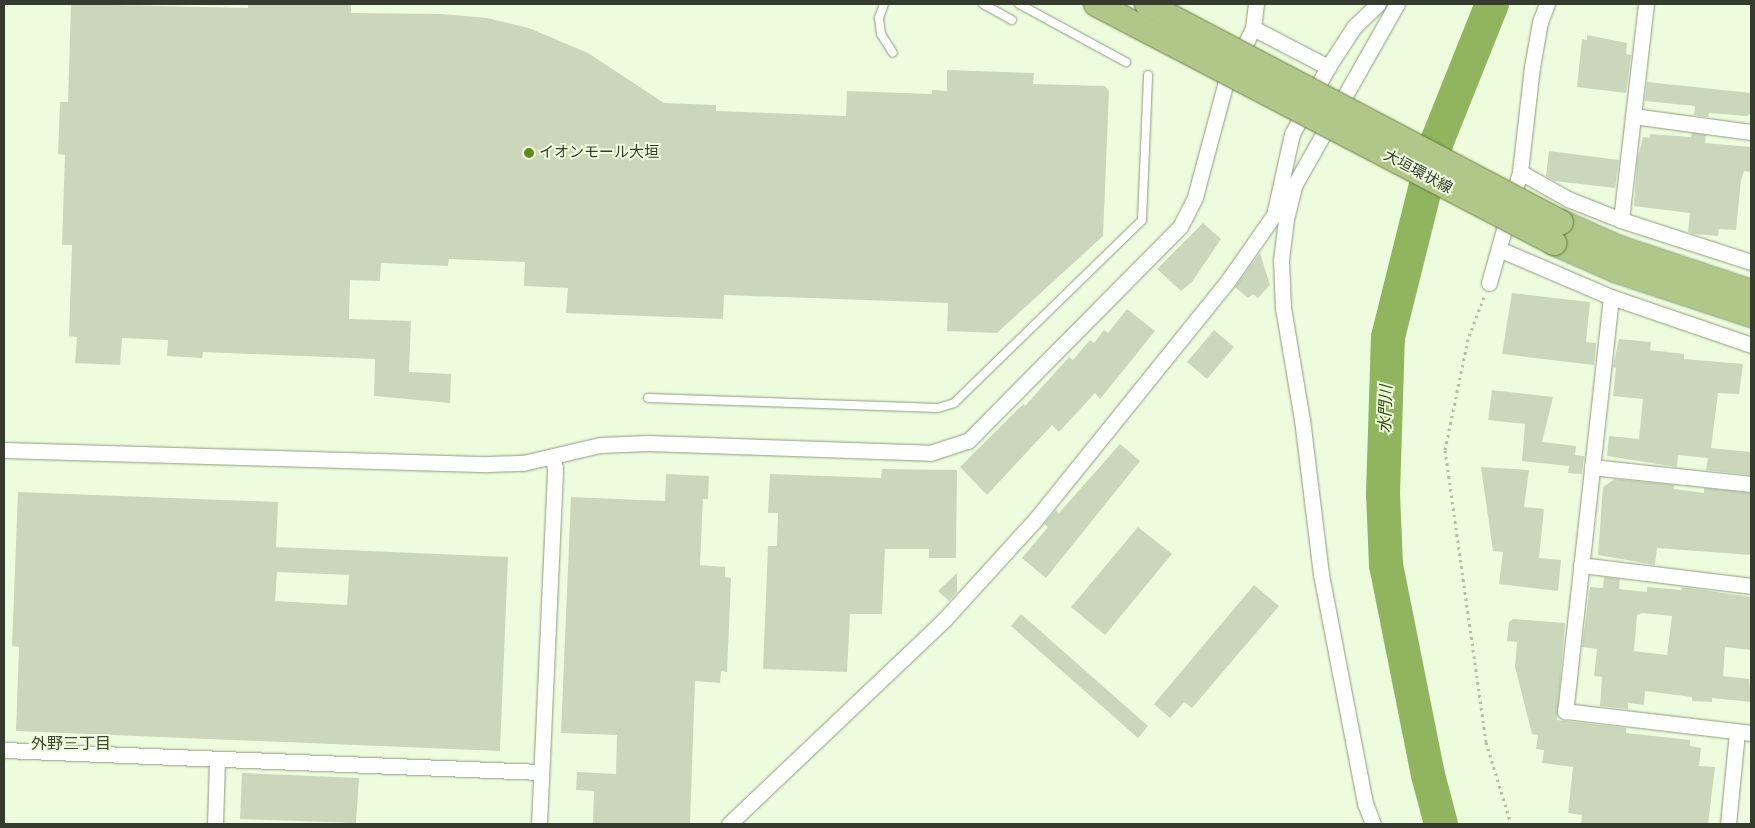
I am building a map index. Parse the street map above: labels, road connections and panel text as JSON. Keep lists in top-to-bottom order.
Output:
{
  "streets": {
    "main road": ["大垣環状線"]
  },
  "districts": ["外野三丁目"],
  "water": ["水門川"],
  "places": ["イオンモール大垣"]
}
